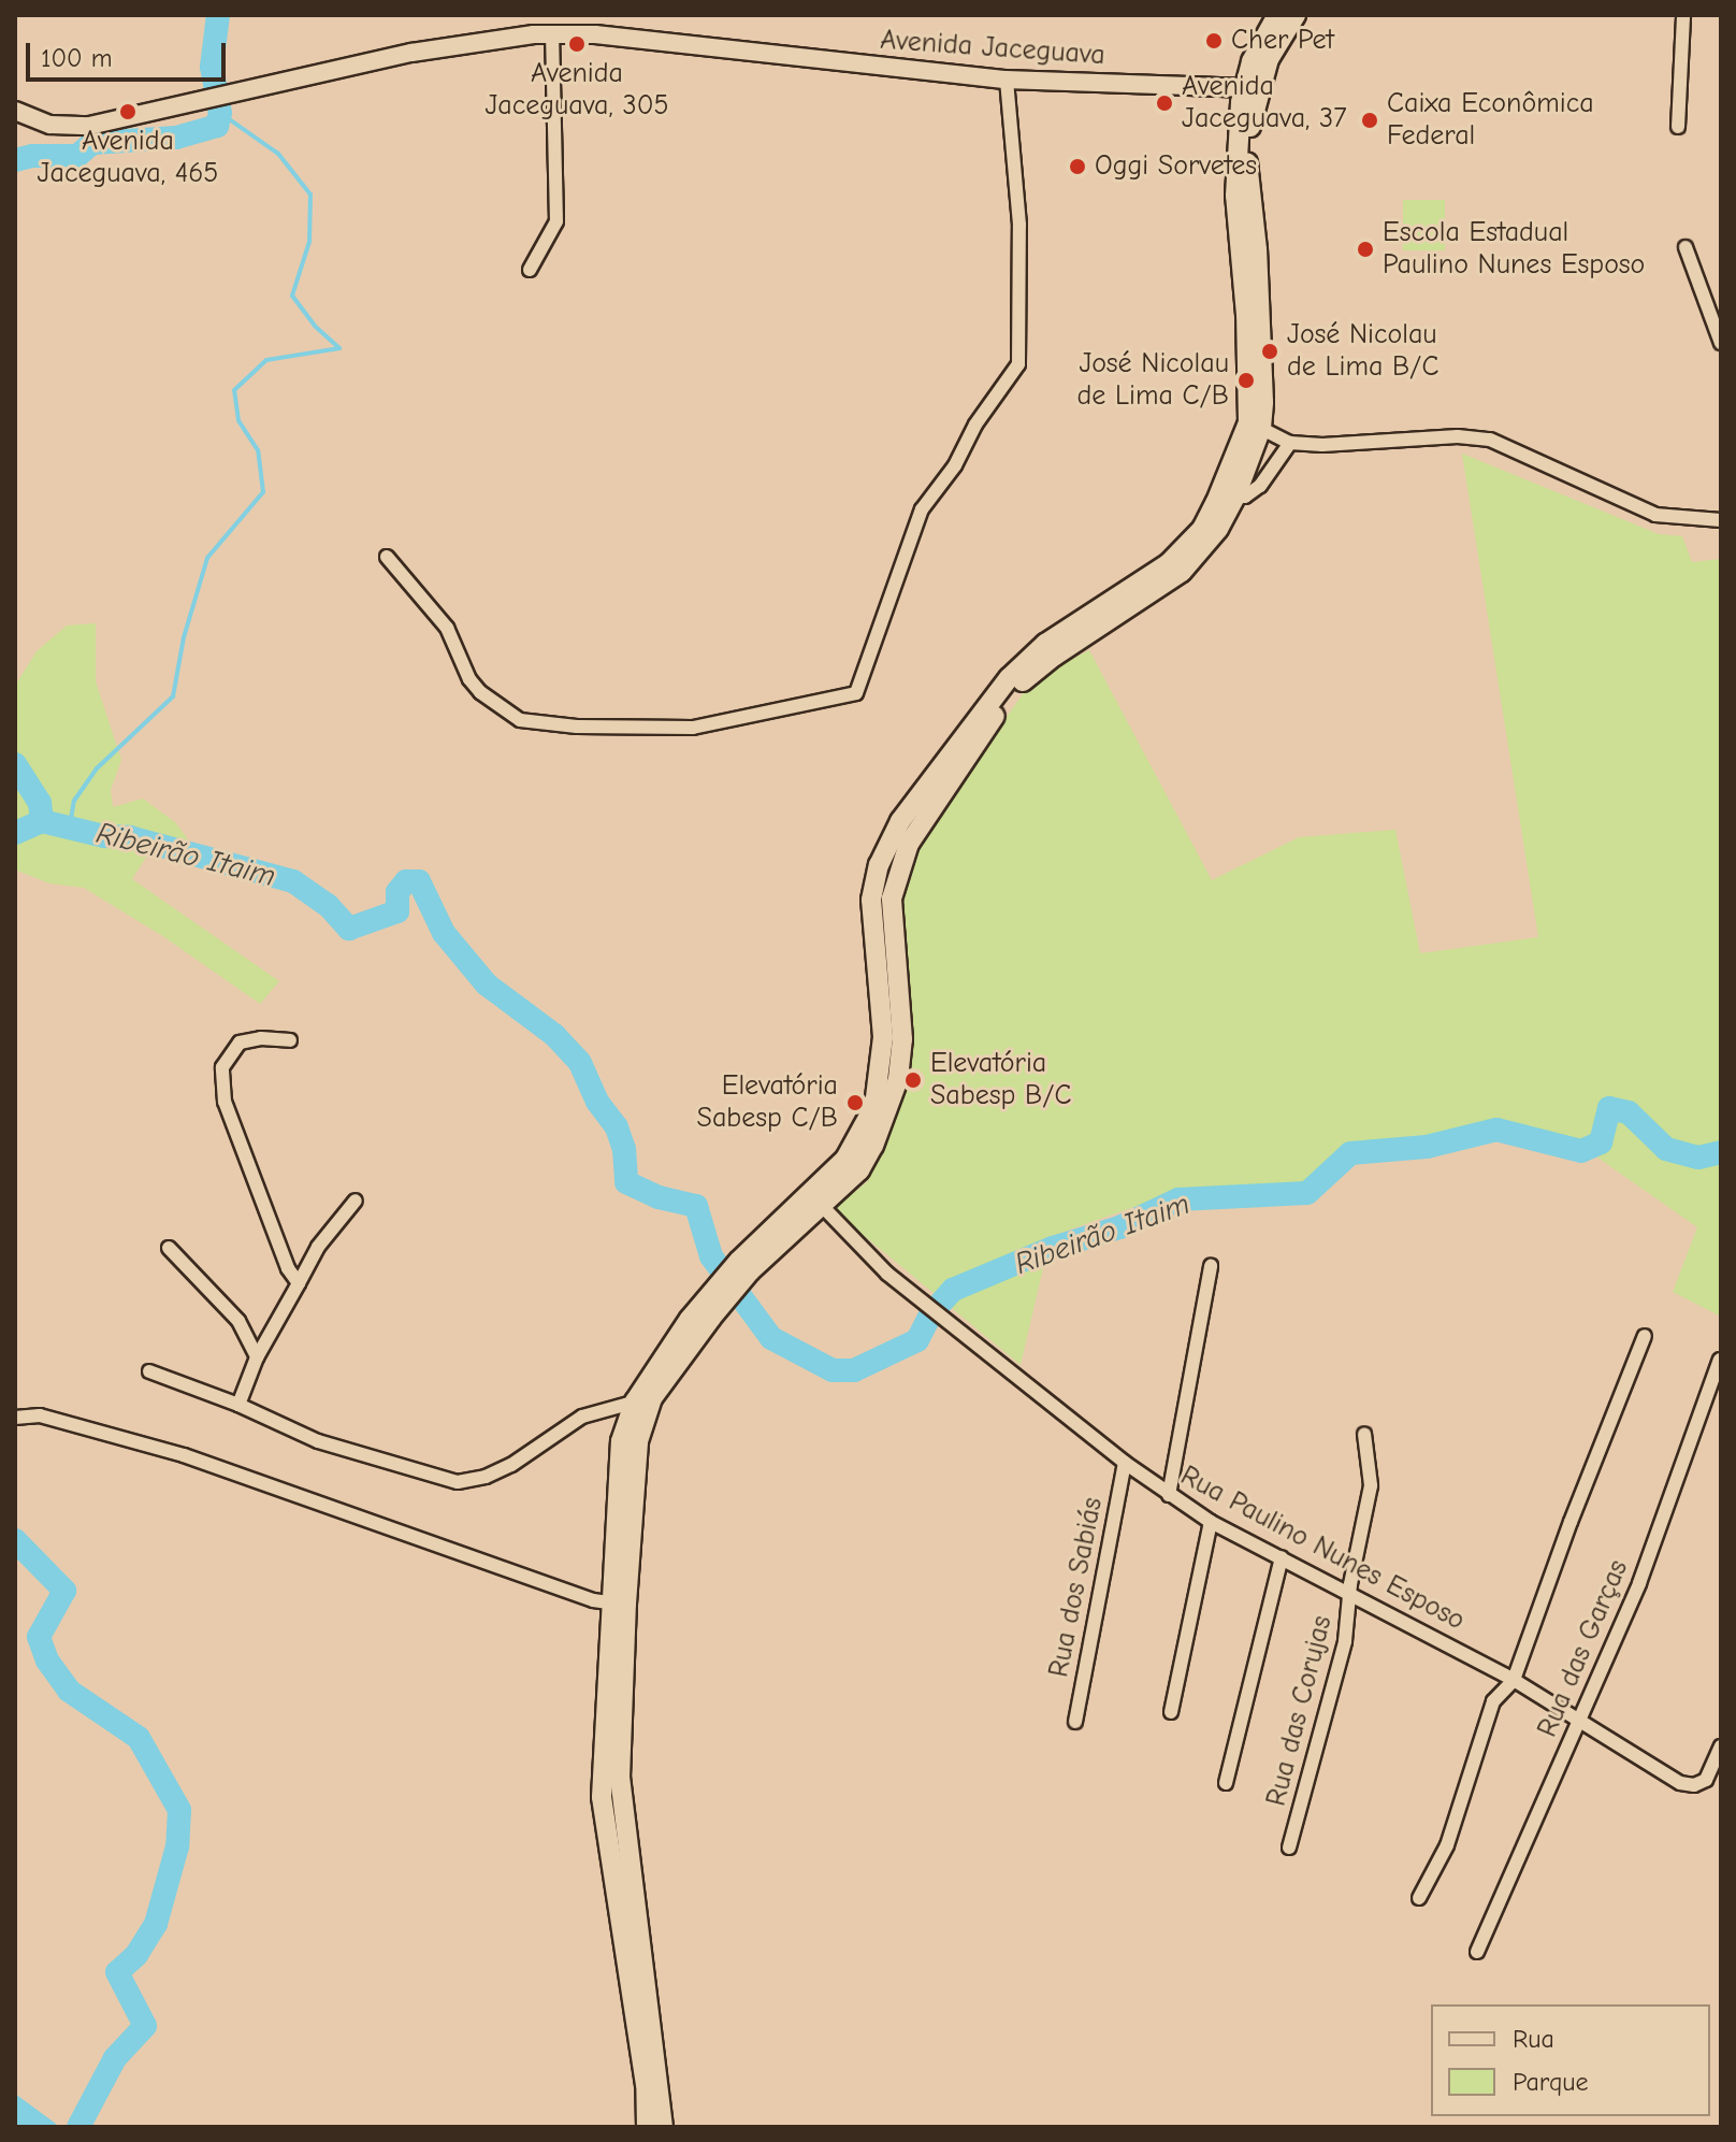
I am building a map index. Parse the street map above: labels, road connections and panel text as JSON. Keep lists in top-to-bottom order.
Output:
{
  "streets": {
    "main road": ["Avenida Jaceguava"],
    "street": [
      "Rua Paulino Nunes Esposo",
      "Rua dos Sabiás",
      "Rua das Garças",
      "Rua das Corujas"
    ]
  },
  "crossings": [
    ["Rua Paulino Nunes Esposo", "Rua dos Sabiás"],
    ["Rua Paulino Nunes Esposo", "Rua das Garças"],
    ["Rua Paulino Nunes Esposo", "Rua das Corujas"]
  ],
  "water": ["Ribeirão Itaim"],
  "places": [
    "Cher Pet",
    "Avenida Jaceguava, 305",
    "Avenida Jaceguava, 37",
    "Avenida Jaceguava, 465",
    "Caixa Econômica Federal",
    "Oggi Sorvetes",
    "Escola Estadual Paulino Nunes Esposo",
    "José Nicolau de Lima B/C",
    "José Nicolau de Lima C/B",
    "Elevatória Sabesp B/C",
    "Elevatória Sabesp C/B"
  ],
  "legend": ["Rua", "Parque"],
  "scale_bar": "100 m"
}
